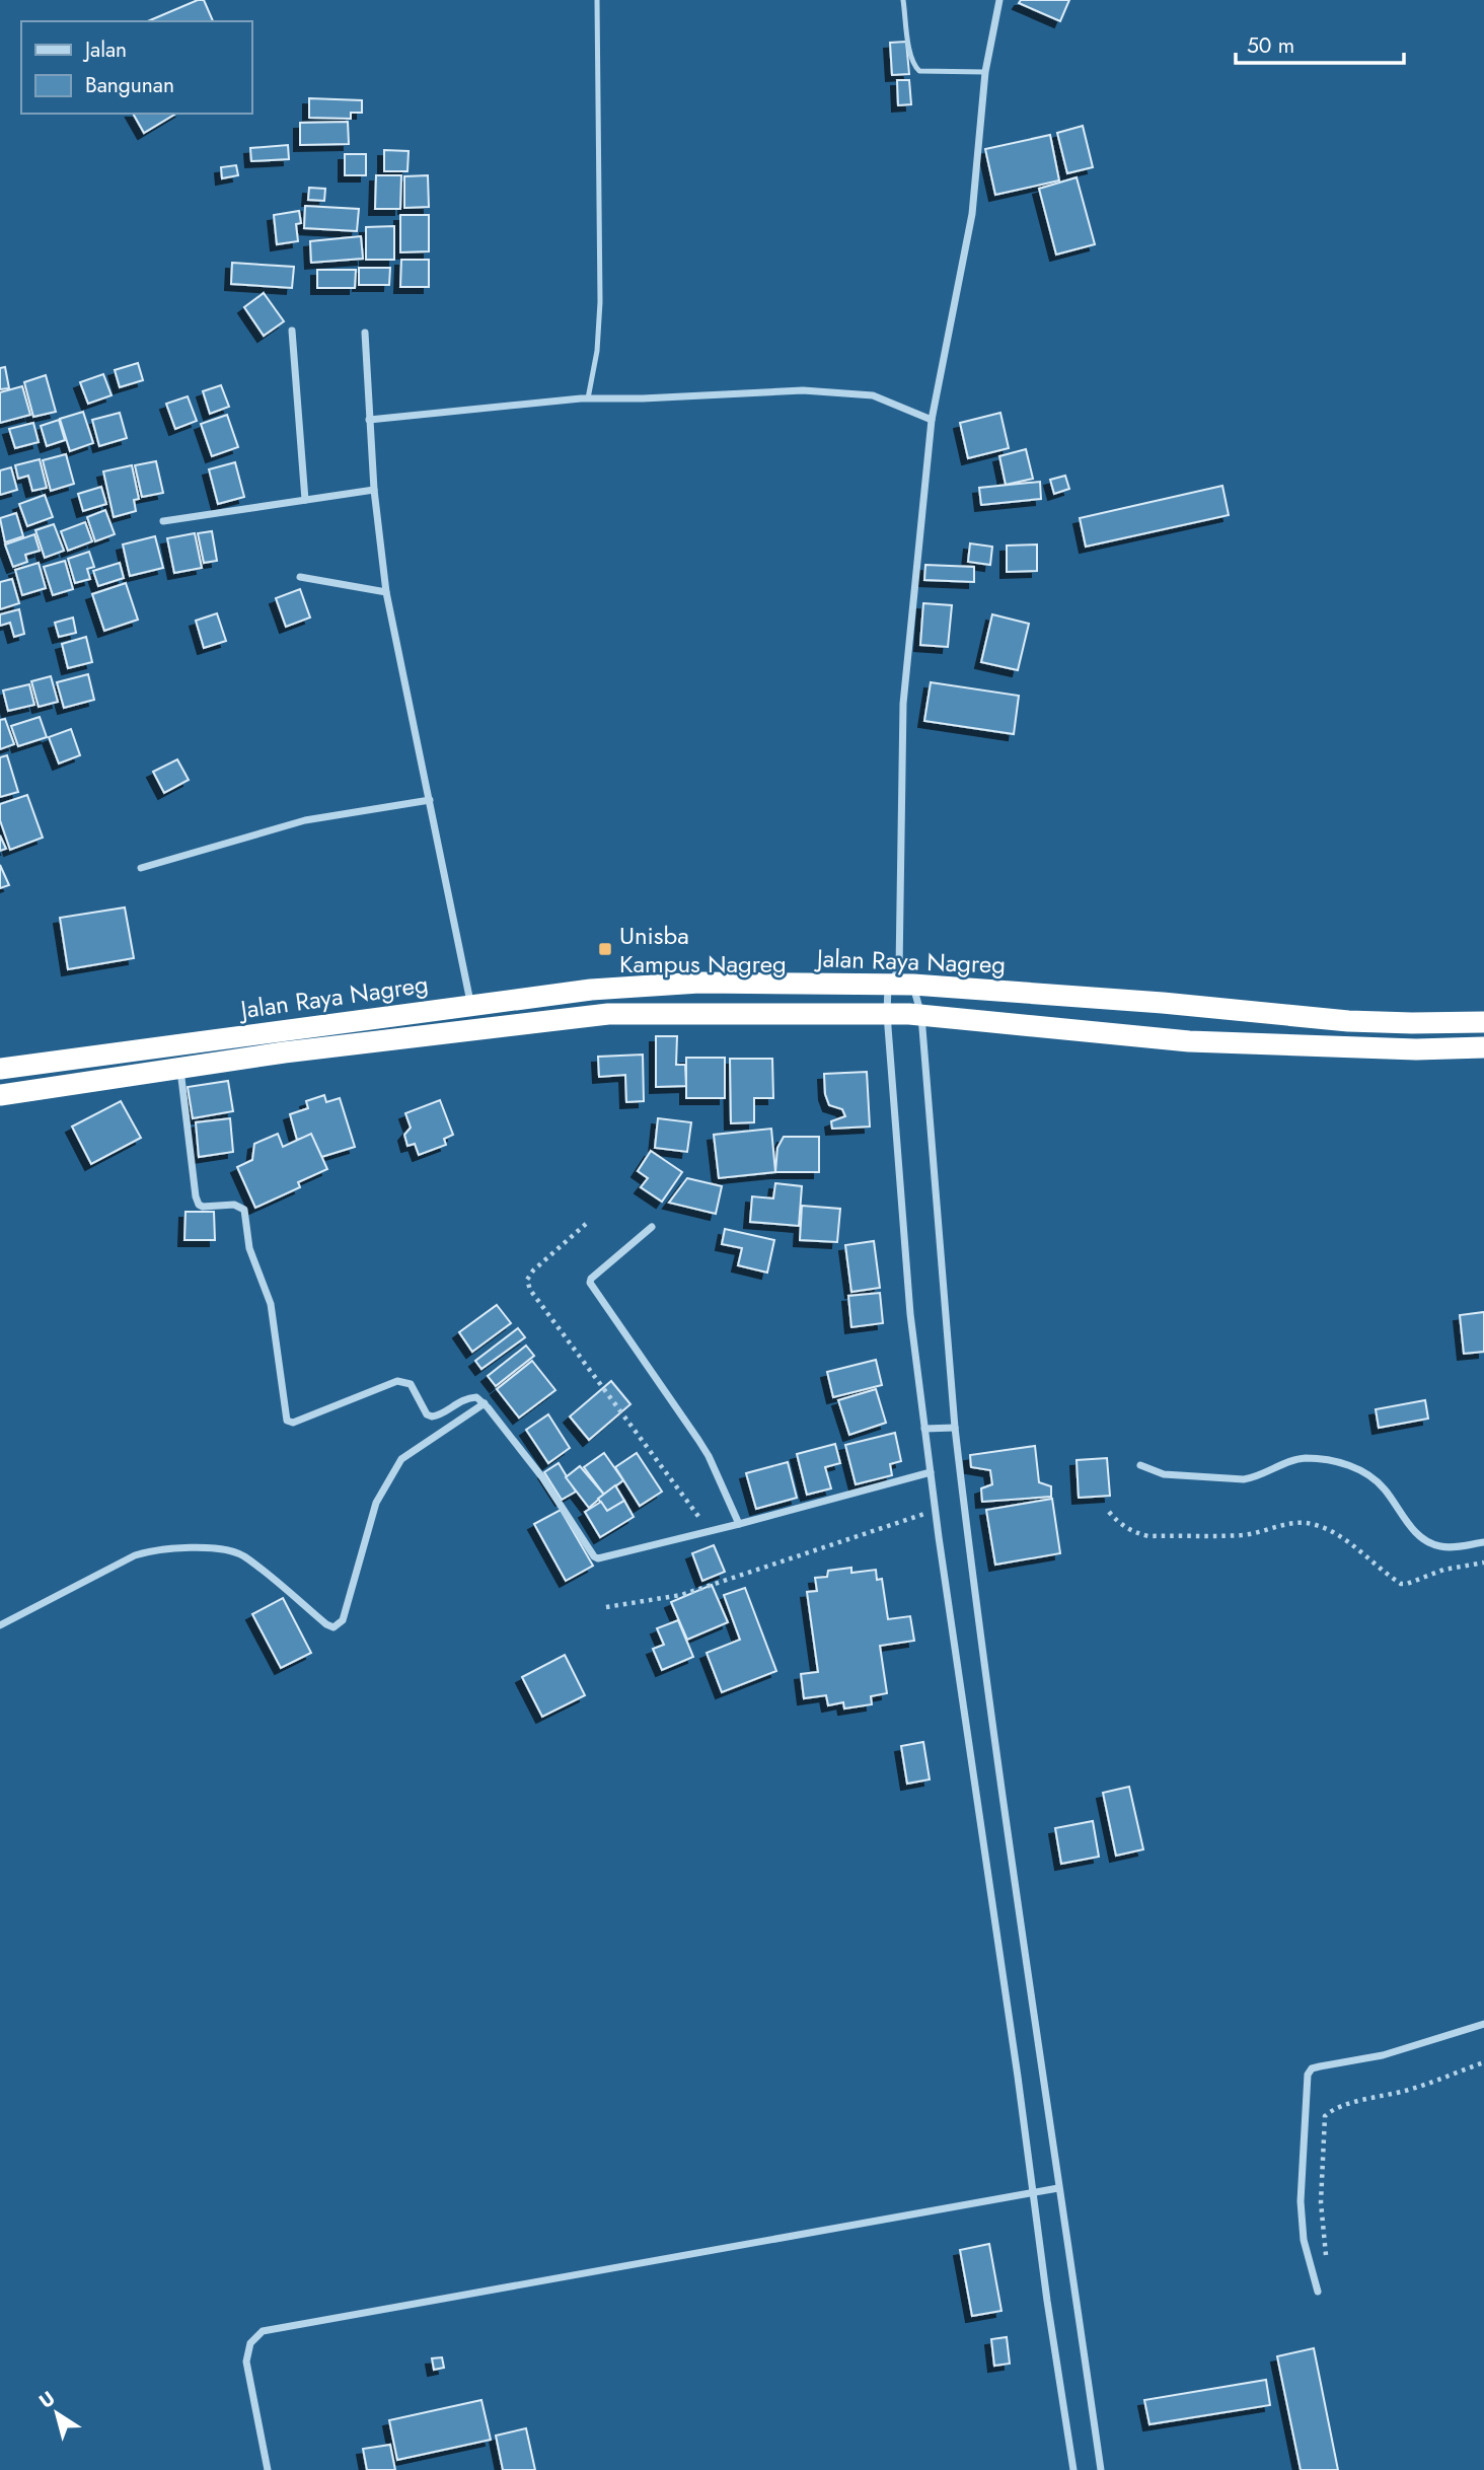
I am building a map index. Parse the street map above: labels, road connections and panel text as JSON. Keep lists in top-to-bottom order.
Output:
{
  "streets": {
    "highway": ["Jalan Raya Nagreg"]
  },
  "places": {
    "transit": ["Unisba Kampus Nagreg"]
  },
  "legend": ["Jalan", "Bangunan"],
  "scale_bar": "50 m",
  "north": "top left"
}
